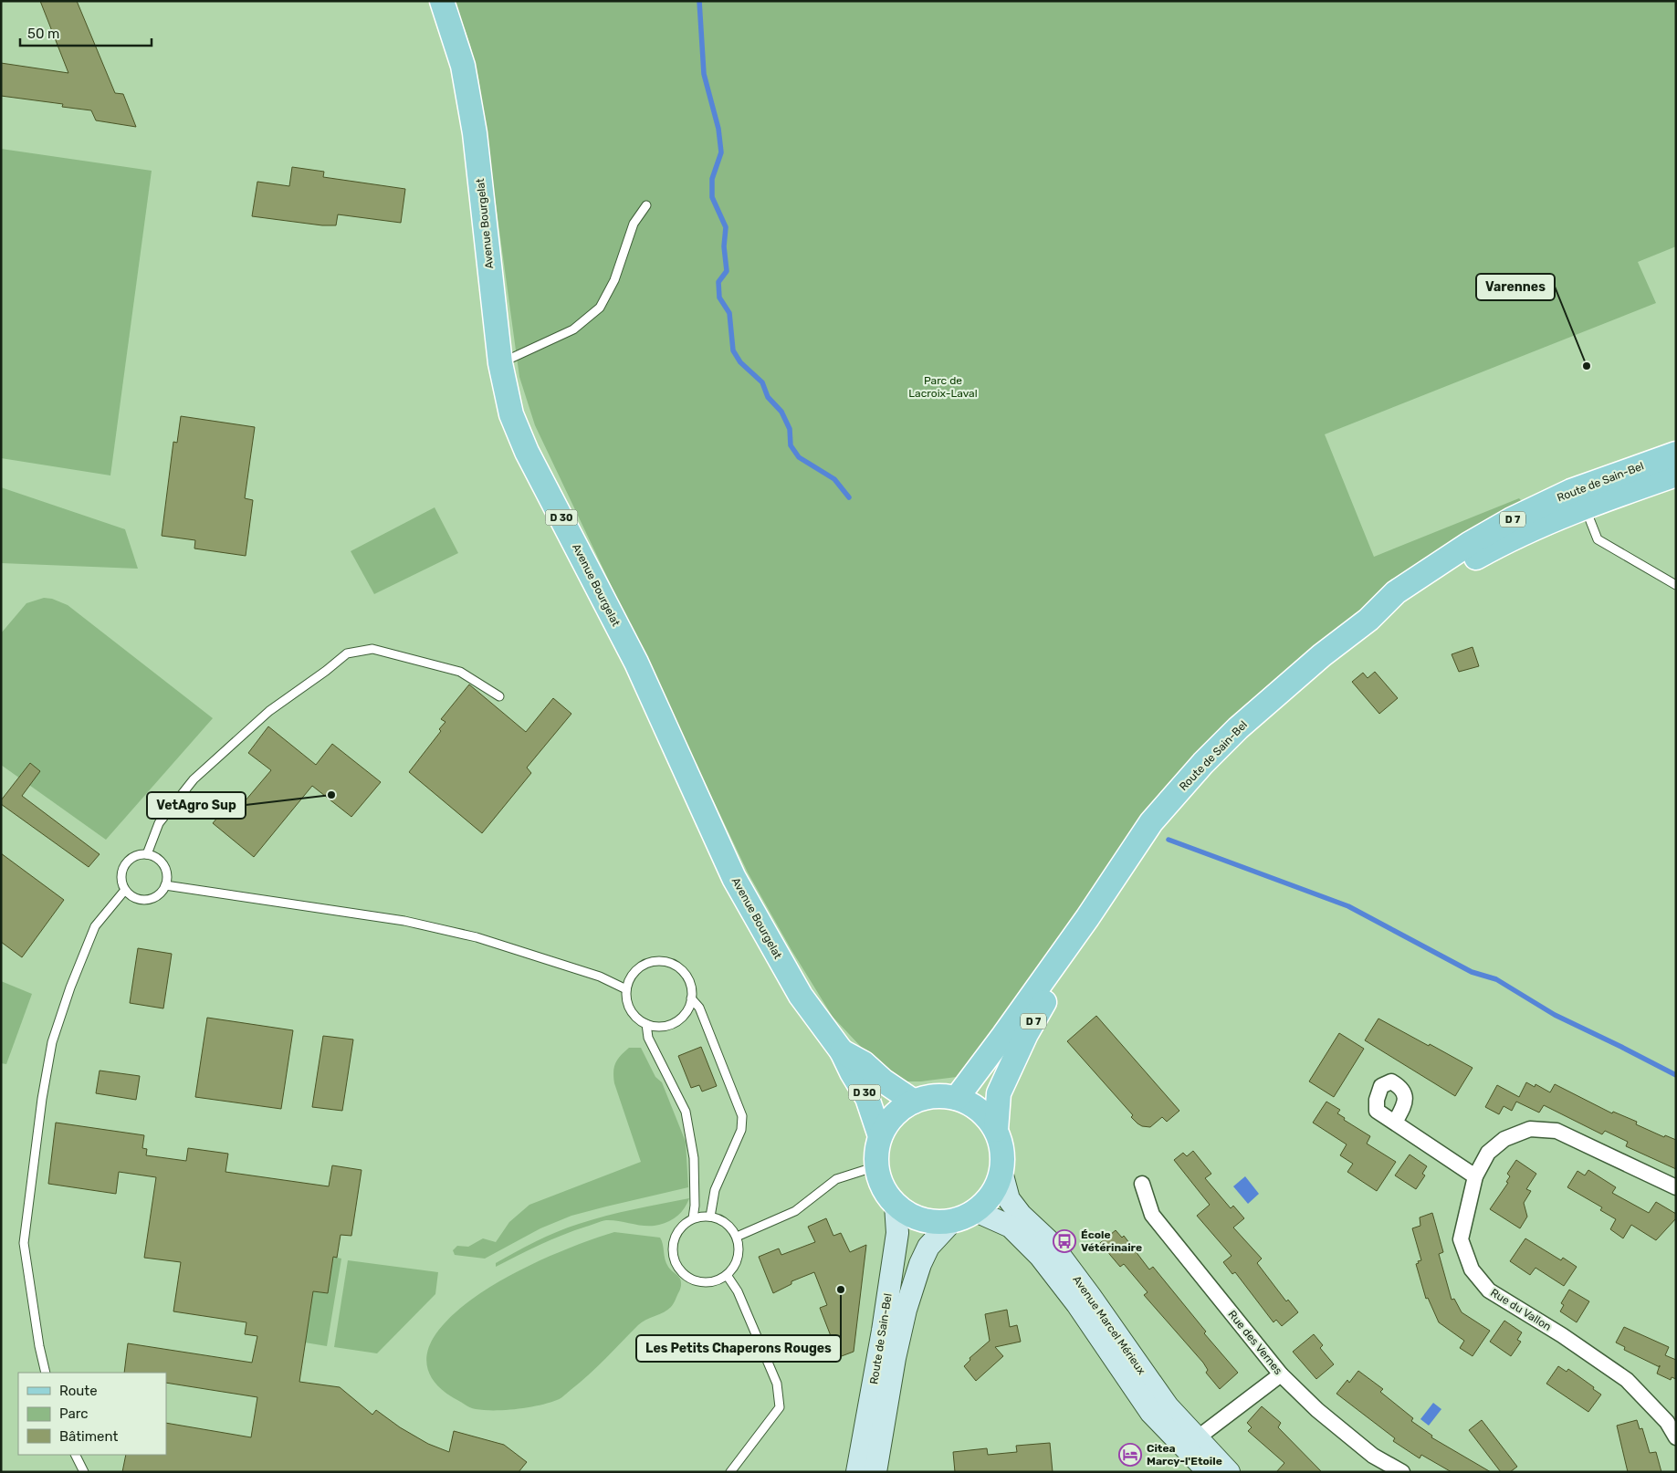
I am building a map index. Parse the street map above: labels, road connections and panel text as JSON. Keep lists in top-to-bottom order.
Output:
{
  "streets": {
    "main road": [
      "Avenue Bourgelat",
      "Route de Sain-Bel",
      "D 30",
      "D 7",
      "Avenue Marcel Mérieux"
    ],
    "street": ["Rue du Vallon", "Rue des Vernes"]
  },
  "crossings": [
    ["Avenue Bourgelat", "Route de Sain-Bel"],
    ["Avenue Bourgelat", "Avenue Marcel Mérieux"],
    ["Route de Sain-Bel", "Avenue Marcel Mérieux"]
  ],
  "parks": ["Parc de Lacroix-Laval"],
  "places": {
    "other": ["Varennes", "VetAgro Sup", "Les Petits Chaperons Rouges"],
    "bus stop": ["École Vétérinaire"],
    "hotel": ["Citea Marcy-l'Etoile"]
  },
  "legend": ["Route", "Parc", "Bâtiment"],
  "scale_bar": "50 m"
}
